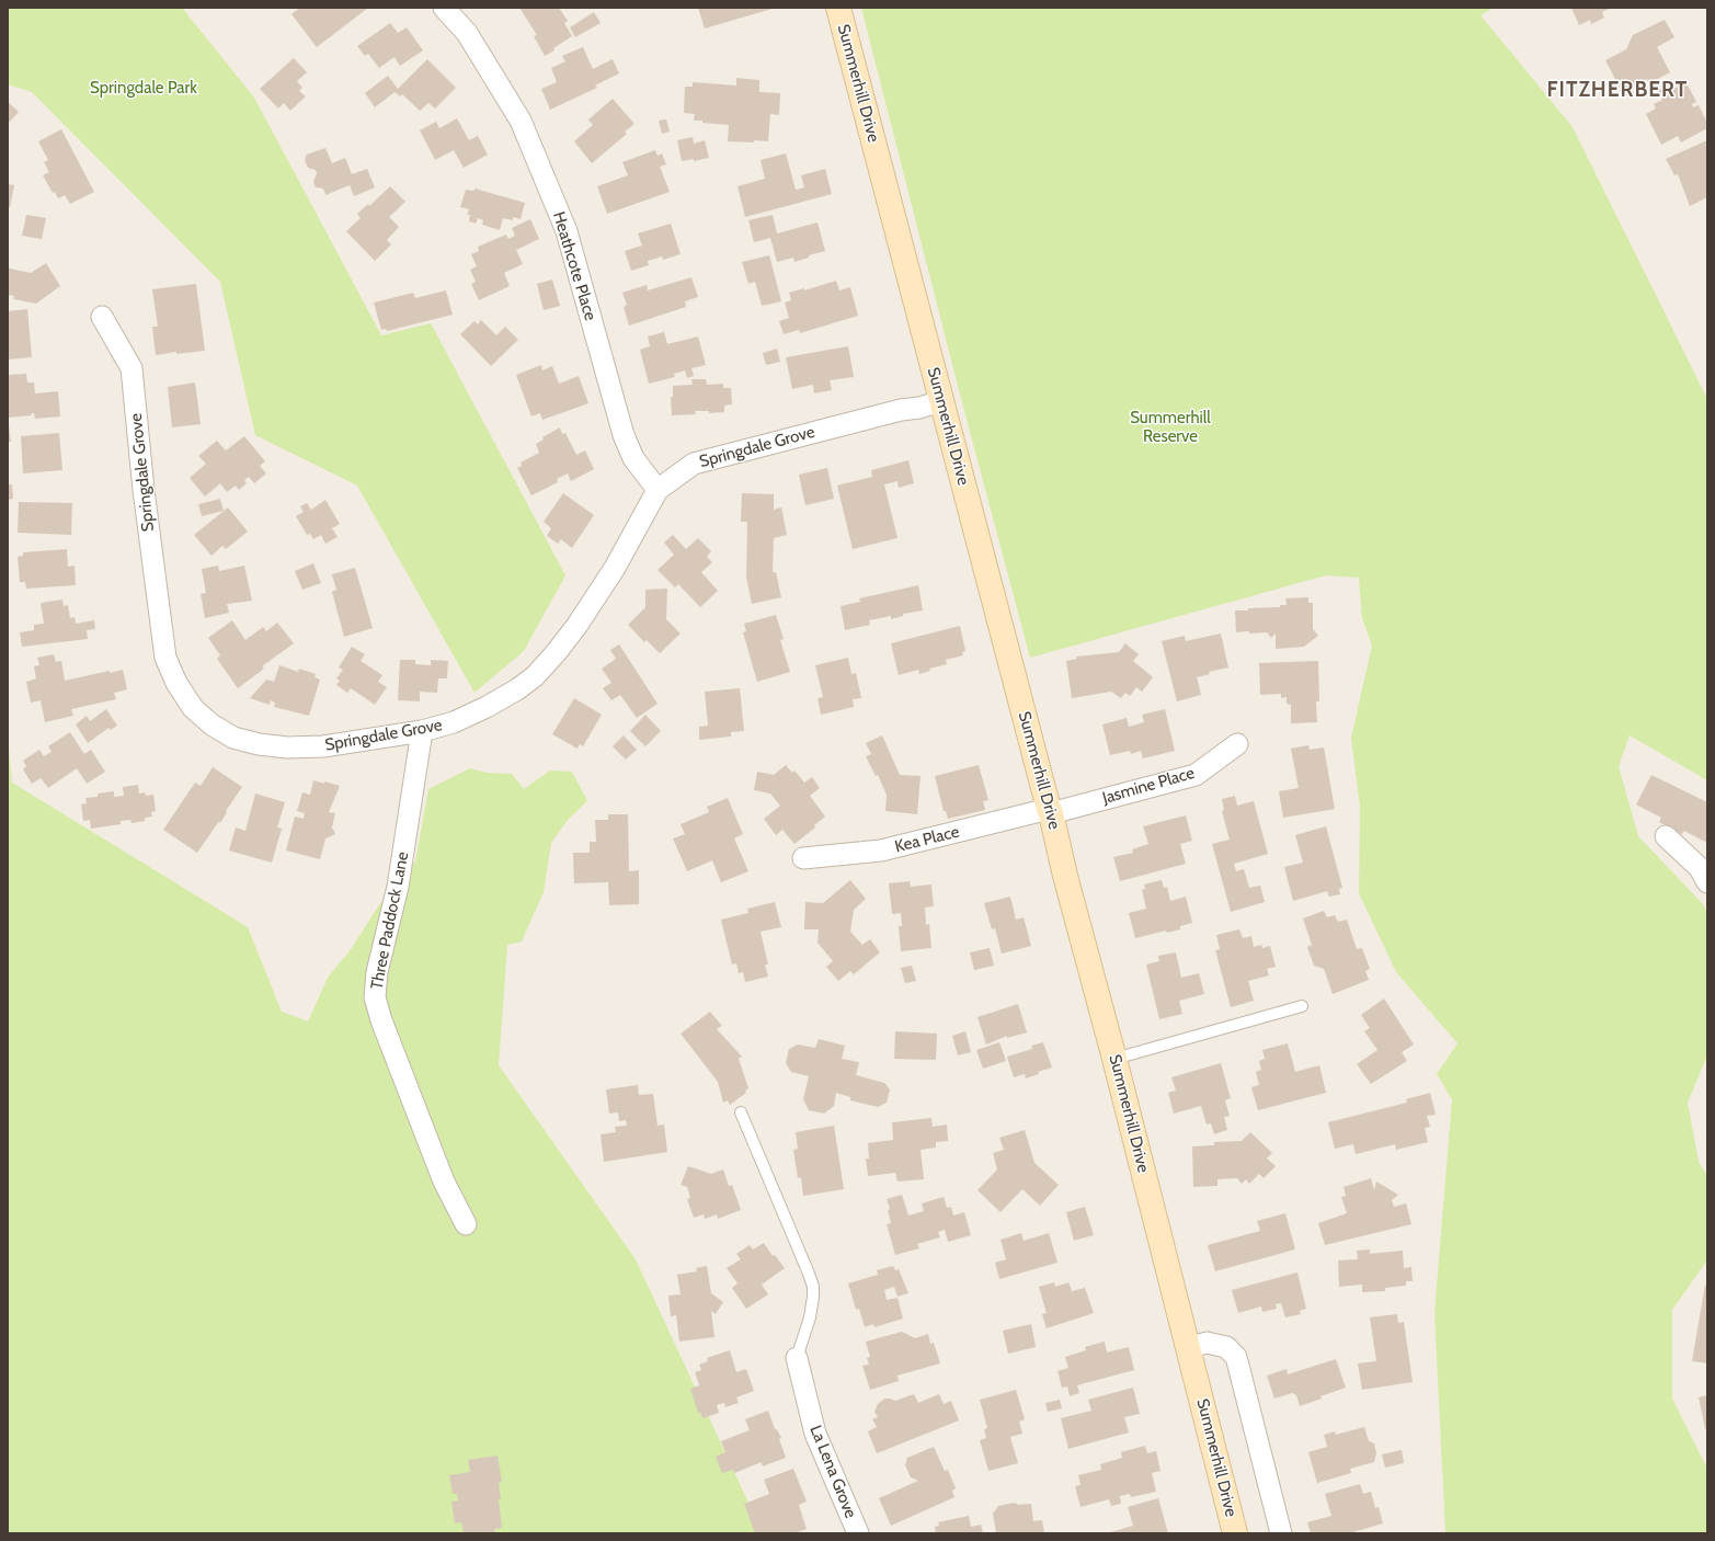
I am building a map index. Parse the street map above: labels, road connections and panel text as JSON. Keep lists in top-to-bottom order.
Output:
{
  "streets": {
    "main road": ["Summerhill Drive"],
    "street": [
      "Heathcote Place",
      "Springdale Grove",
      "Jasmine Place",
      "Kea Place",
      "Three Paddock Lane",
      "La Lena Grove"
    ]
  },
  "crossings": [
    ["Summerhill Drive", "Springdale Grove"],
    ["Summerhill Drive", "Jasmine Place"],
    ["Summerhill Drive", "Kea Place"],
    ["Heathcote Place", "Springdale Grove"],
    ["Springdale Grove", "Three Paddock Lane"],
    ["Jasmine Place", "Kea Place"]
  ],
  "districts": ["FITZHERBERT"],
  "parks": ["Springdale Park", "Summerhill Reserve"]
}
